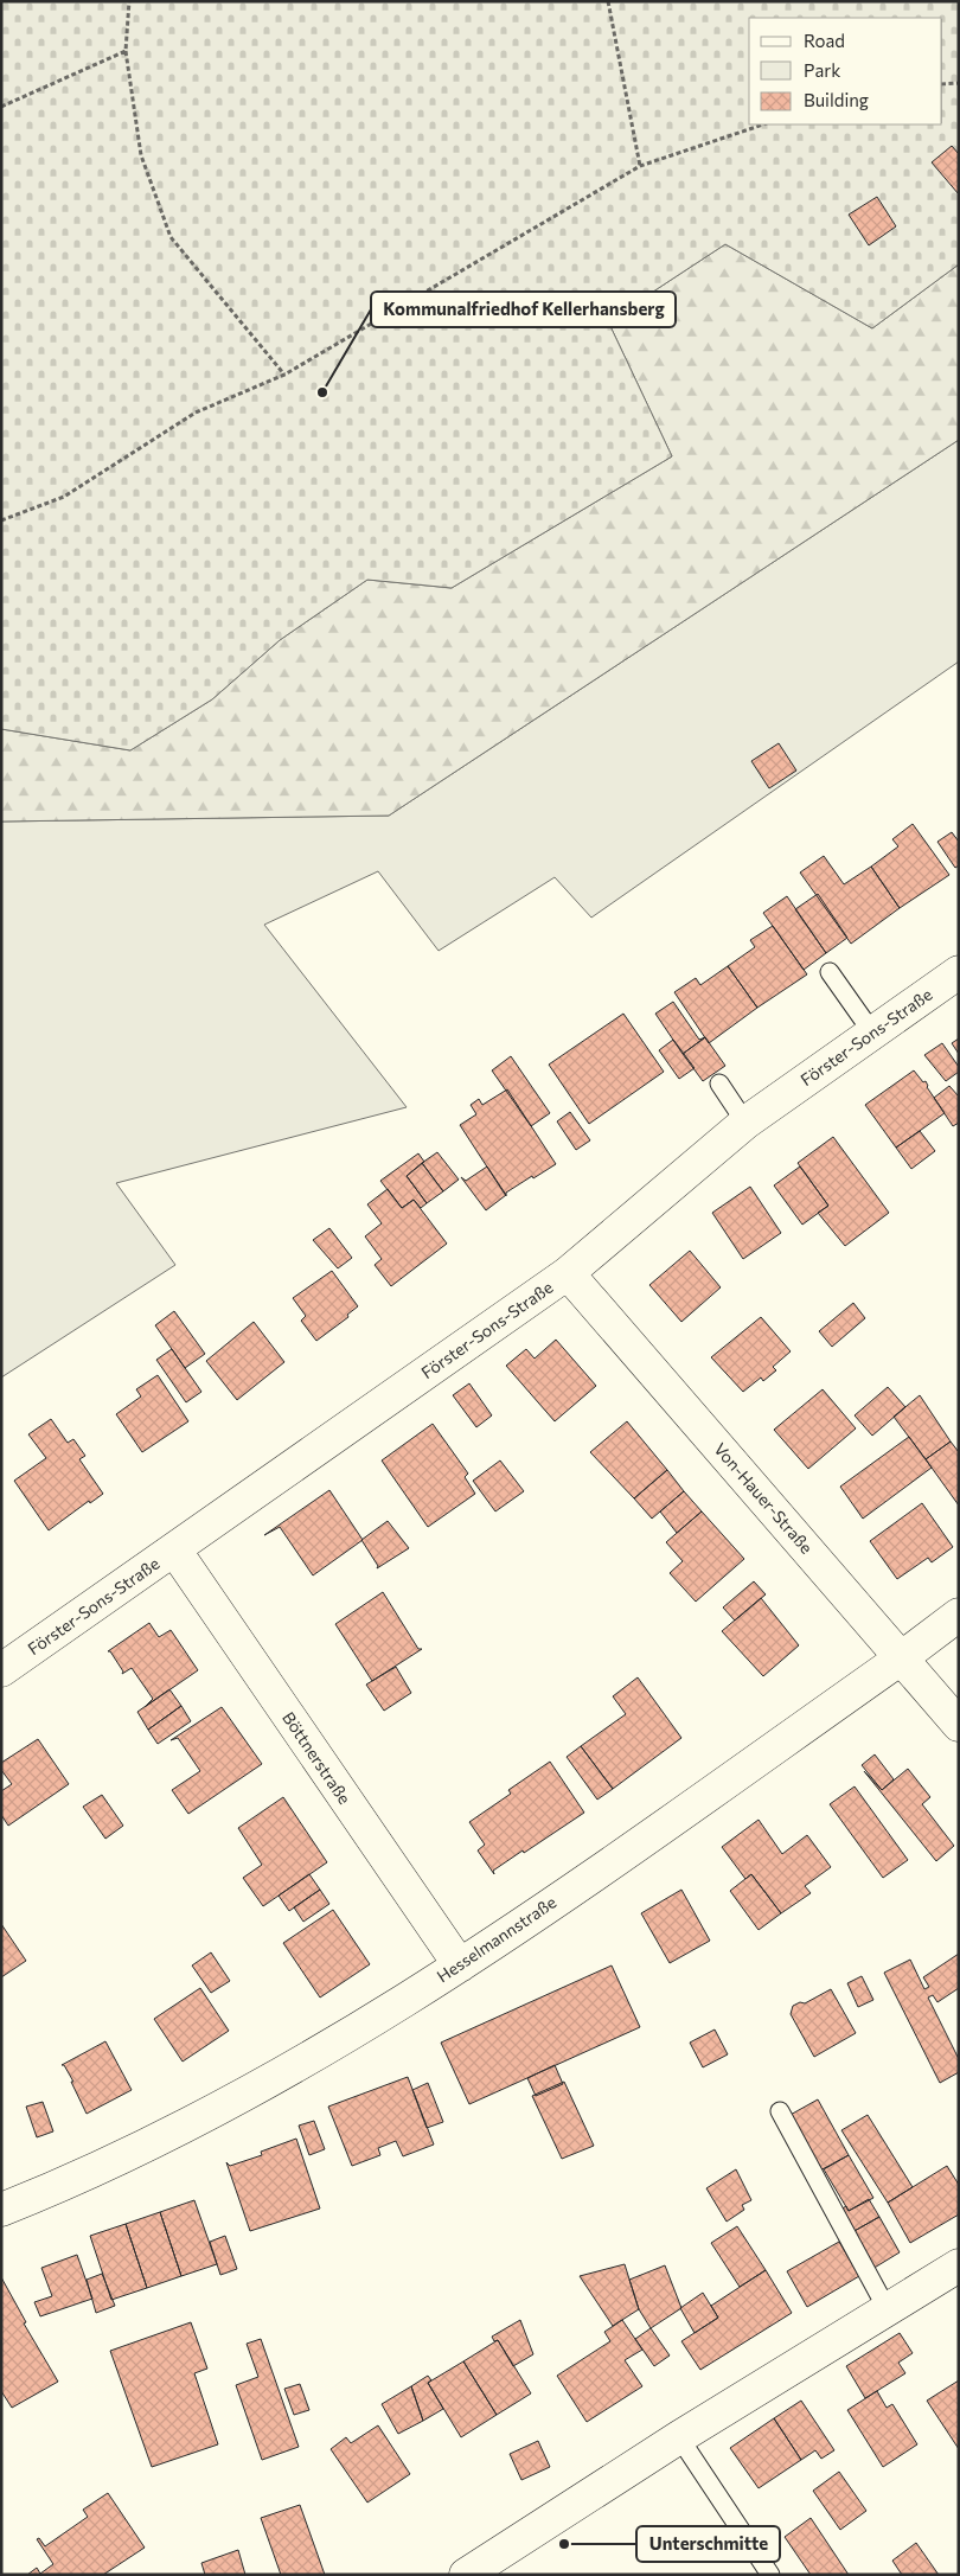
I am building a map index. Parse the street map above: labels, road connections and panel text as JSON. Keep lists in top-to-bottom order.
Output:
{
  "streets": {
    "street": [
      "Förster-Sons-Straße",
      "Von-Hauer-Straße",
      "Böttnerstraße",
      "Hesselmannstraße"
    ]
  },
  "crossings": [
    ["Förster-Sons-Straße", "Von-Hauer-Straße"],
    ["Förster-Sons-Straße", "Böttnerstraße"],
    ["Von-Hauer-Straße", "Hesselmannstraße"],
    ["Böttnerstraße", "Hesselmannstraße"]
  ],
  "places": ["Kommunalfriedhof Kellerhansberg", "Unterschmitte"],
  "legend": ["Road", "Park", "Building"]
}
